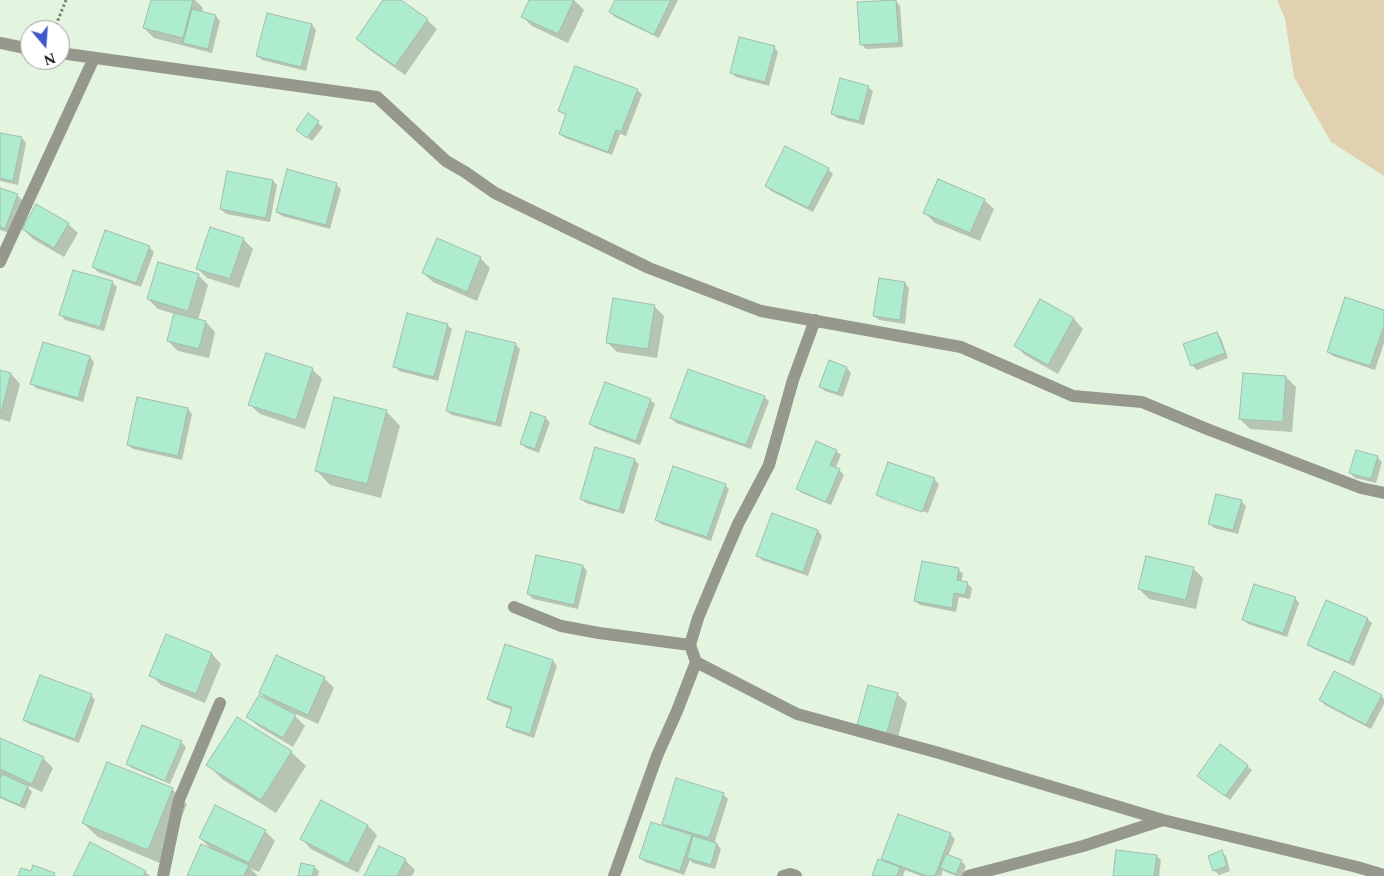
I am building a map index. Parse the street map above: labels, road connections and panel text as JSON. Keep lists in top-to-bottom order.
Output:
{
  "north": "bottom"
}
